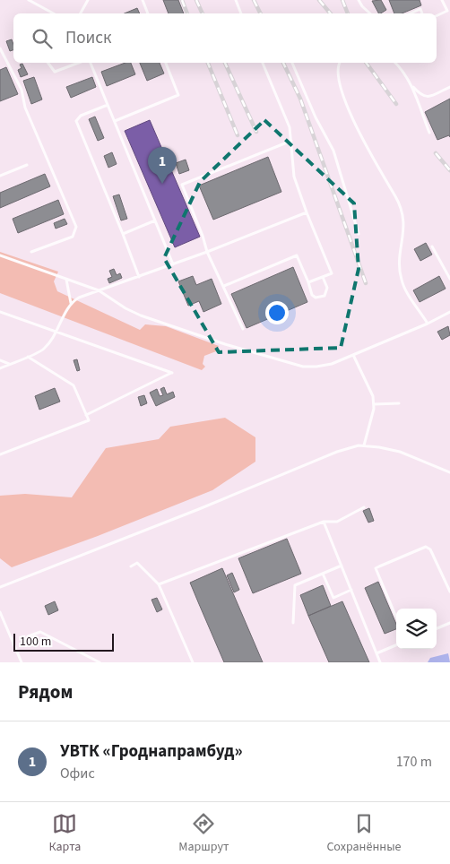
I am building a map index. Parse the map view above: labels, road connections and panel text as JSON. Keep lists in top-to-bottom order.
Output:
{
  "scale_bar": "100 m",
  "page": {
    "search": "Поиск",
    "pins": "1",
    "scale": "100 m",
    "heading": "Рядом",
    "list": [
      {
        "mark": "1",
        "name": "УВТК «Гроднапрамбуд»",
        "note": "Офис",
        "value": "170 m"
      }
    ],
    "nav": ["Карта", "Маршрут", "Сохранённые"]
  }
}
